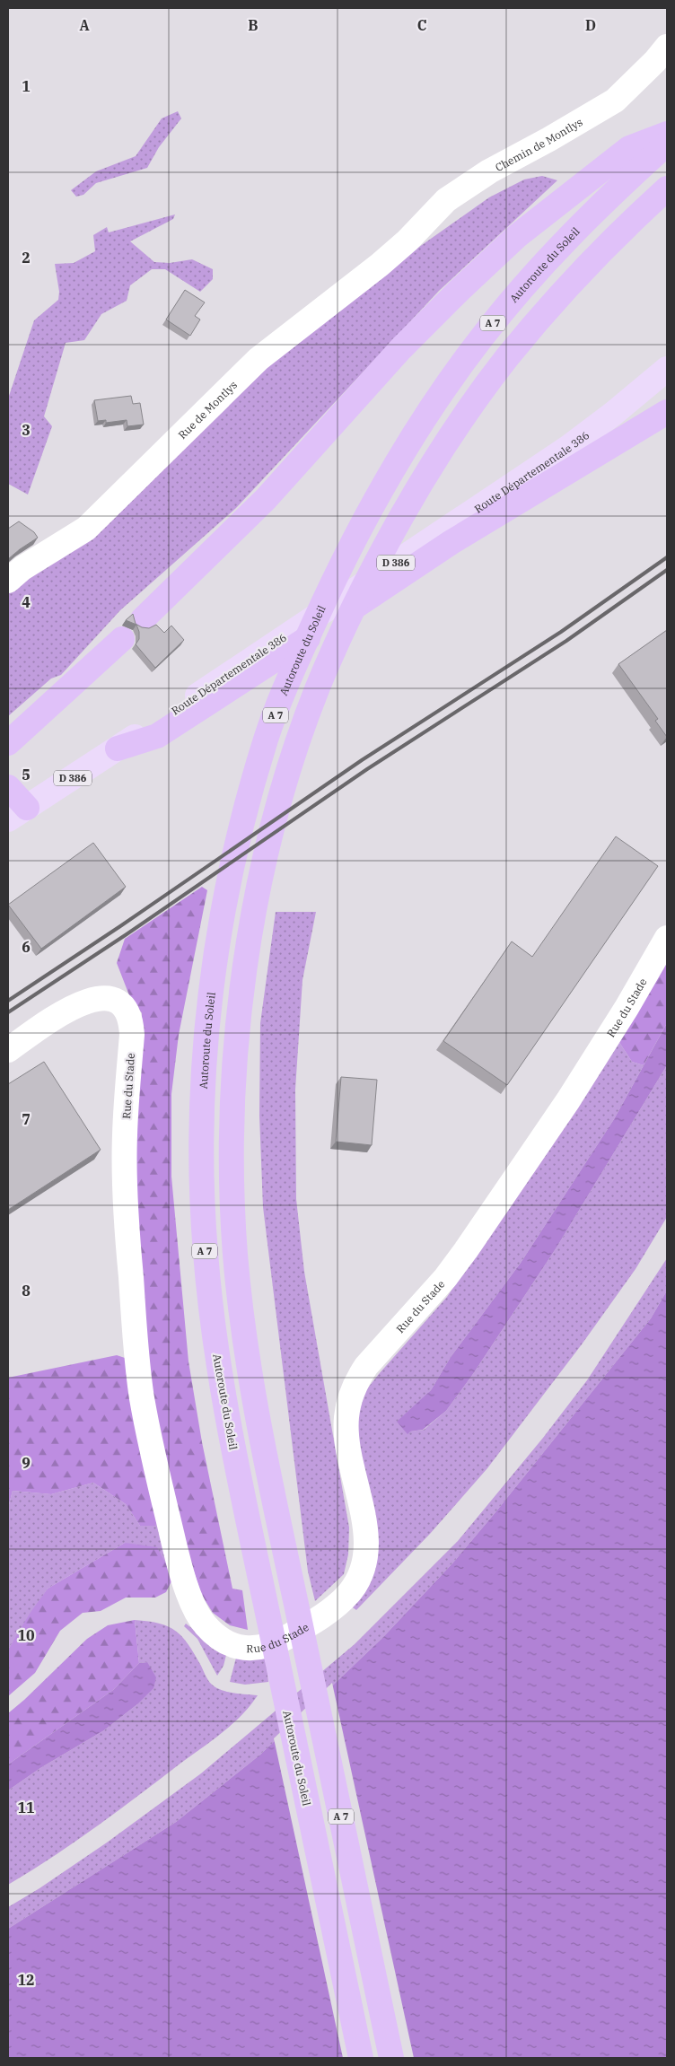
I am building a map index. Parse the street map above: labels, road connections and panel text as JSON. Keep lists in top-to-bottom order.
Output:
{
  "streets": {
    "highway": ["Autoroute du Soleil", "A 7"],
    "main road": ["Route Départementale 386", "D 386"],
    "street": ["Chemin de Montlys", "Rue de Montlys", "Rue du Stade"]
  },
  "crossings": [
    ["Chemin de Montlys", "Rue de Montlys"]
  ],
  "grid": {
    "columns": [
      "A",
      "B",
      "C",
      "D"
    ],
    "rows": [
      "1",
      "2",
      "3",
      "4",
      "5",
      "6",
      "7",
      "8",
      "9",
      "10",
      "11",
      "12"
    ]
  }
}
